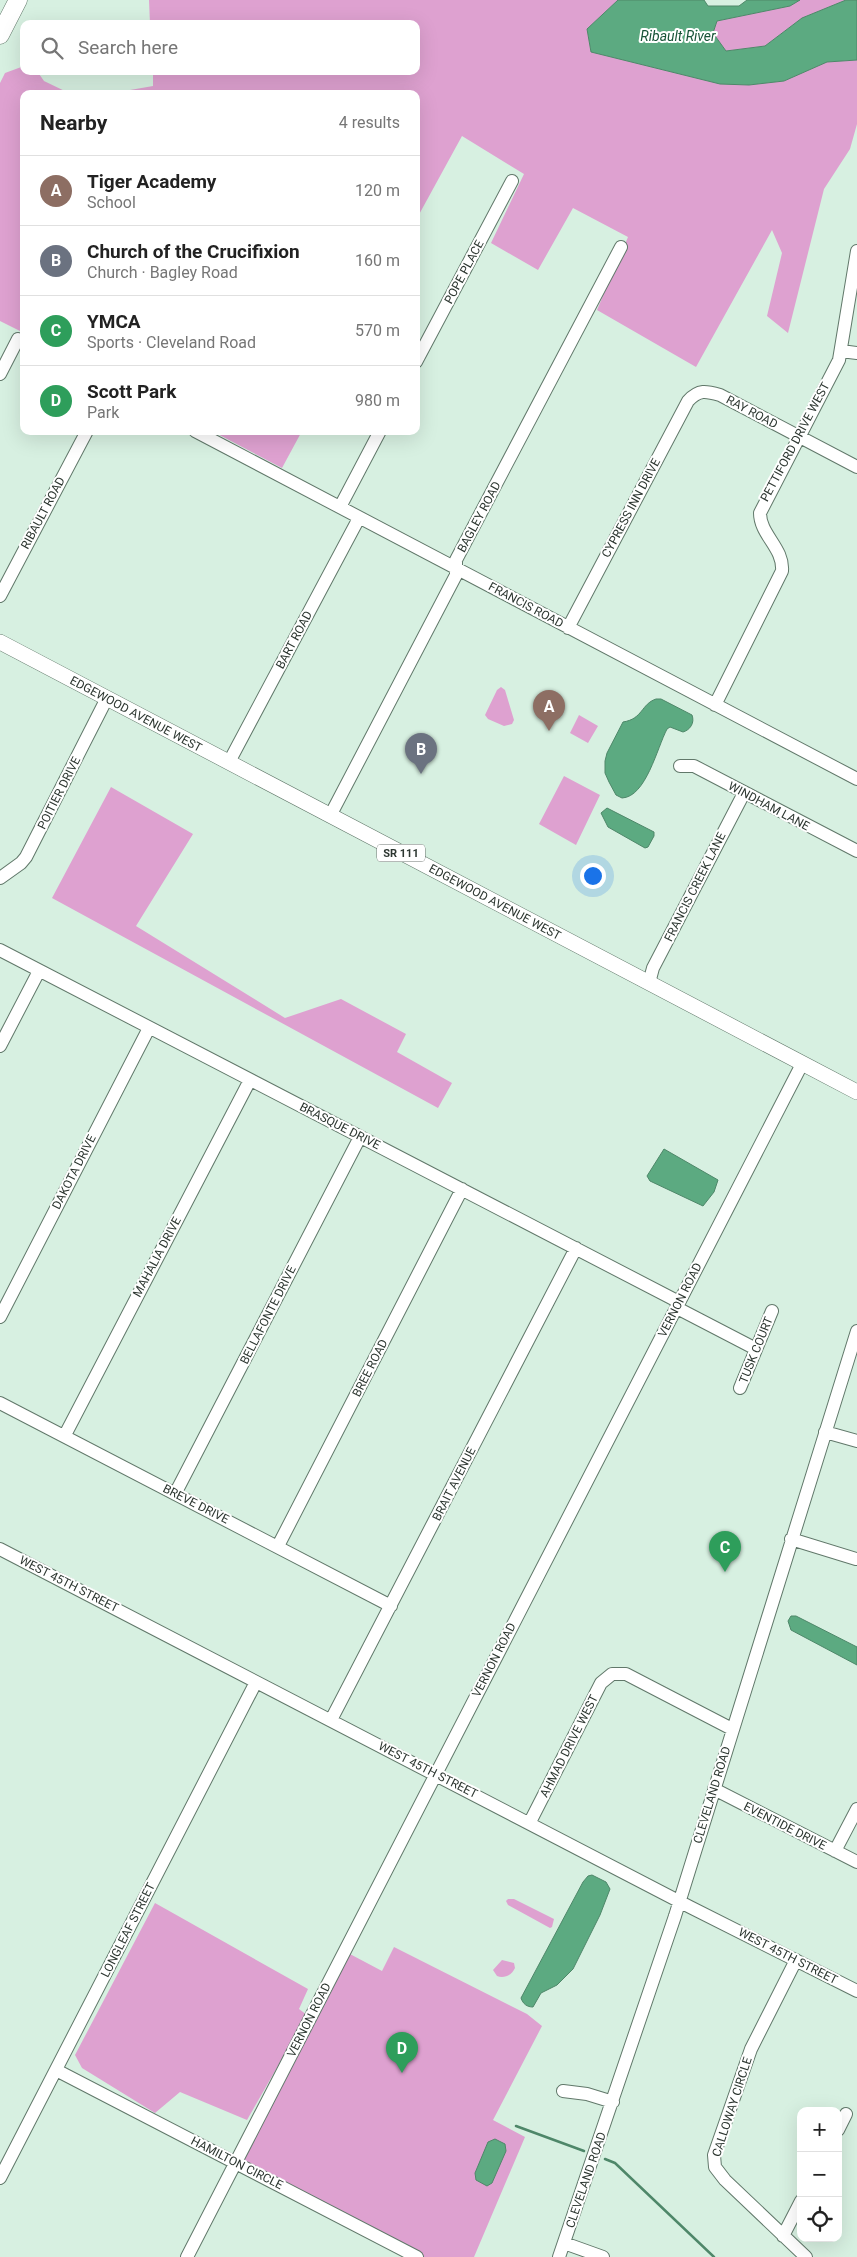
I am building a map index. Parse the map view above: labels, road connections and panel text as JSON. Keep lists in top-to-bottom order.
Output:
{
  "streets": {
    "main road": ["EDGEWOOD AVENUE WEST", "SR 111"],
    "street": [
      "POPE PLACE",
      "RAY ROAD",
      "PETTIFORD DRIVE WEST",
      "CYPRESS INN DRIVE",
      "RIBAULT ROAD",
      "BAGLEY ROAD",
      "FRANCIS ROAD",
      "BART ROAD",
      "POITIER DRIVE",
      "WINDHAM LANE",
      "FRANCIS CREEK LANE",
      "BRASQUE DRIVE",
      "DAKOTA DRIVE",
      "MAHALIA DRIVE",
      "VERNON ROAD",
      "BELLAFONTE DRIVE",
      "TUSK COURT",
      "BREE ROAD",
      "BRAIT AVENUE",
      "BREVE DRIVE",
      "WEST 45TH STREET",
      "AHMAD DRIVE WEST",
      "CLEVELAND ROAD",
      "EVENTIDE DRIVE",
      "LONGLEAF STREET",
      "CALLOWAY CIRCLE",
      "HAMILTON CIRCLE"
    ]
  },
  "crossings": [
    ["RAY ROAD", "PETTIFORD DRIVE WEST"],
    ["RAY ROAD", "CYPRESS INN DRIVE"],
    ["PETTIFORD DRIVE WEST", "FRANCIS ROAD"],
    ["CYPRESS INN DRIVE", "FRANCIS ROAD"],
    ["BAGLEY ROAD", "FRANCIS ROAD"],
    ["BAGLEY ROAD", "EDGEWOOD AVENUE WEST"],
    ["FRANCIS ROAD", "BART ROAD"],
    ["BART ROAD", "EDGEWOOD AVENUE WEST"],
    ["EDGEWOOD AVENUE WEST", "POITIER DRIVE"],
    ["EDGEWOOD AVENUE WEST", "FRANCIS CREEK LANE"],
    ["EDGEWOOD AVENUE WEST", "VERNON ROAD"],
    ["WINDHAM LANE", "FRANCIS CREEK LANE"],
    ["BRASQUE DRIVE", "DAKOTA DRIVE"],
    ["BRASQUE DRIVE", "MAHALIA DRIVE"],
    ["BRASQUE DRIVE", "VERNON ROAD"],
    ["BRASQUE DRIVE", "BELLAFONTE DRIVE"],
    ["BRASQUE DRIVE", "TUSK COURT"],
    ["BRASQUE DRIVE", "BREE ROAD"],
    ["BRASQUE DRIVE", "BRAIT AVENUE"],
    ["MAHALIA DRIVE", "BREVE DRIVE"],
    ["VERNON ROAD", "WEST 45TH STREET"],
    ["VERNON ROAD", "HAMILTON CIRCLE"],
    ["BELLAFONTE DRIVE", "BREVE DRIVE"],
    ["BREE ROAD", "BREVE DRIVE"],
    ["BRAIT AVENUE", "BREVE DRIVE"],
    ["BRAIT AVENUE", "WEST 45TH STREET"],
    ["WEST 45TH STREET", "AHMAD DRIVE WEST"],
    ["WEST 45TH STREET", "CLEVELAND ROAD"],
    ["WEST 45TH STREET", "LONGLEAF STREET"],
    ["WEST 45TH STREET", "CALLOWAY CIRCLE"],
    ["AHMAD DRIVE WEST", "CLEVELAND ROAD"],
    ["CLEVELAND ROAD", "EVENTIDE DRIVE"],
    ["LONGLEAF STREET", "HAMILTON CIRCLE"]
  ],
  "water": ["Ribault River"],
  "page": {
    "search": "Search here",
    "heading": ["Nearby", "4 results"],
    "list": [
      {
        "mark": "A",
        "name": "Tiger Academy",
        "note": "School",
        "value": "120 m"
      },
      {
        "mark": "B",
        "name": "Church of the Crucifixion",
        "note": "Church · Bagley Road",
        "value": "160 m"
      },
      {
        "mark": "C",
        "name": "YMCA",
        "note": "Sports · Cleveland Road",
        "value": "570 m"
      },
      {
        "mark": "D",
        "name": "Scott Park",
        "note": "Park",
        "value": "980 m"
      }
    ],
    "pins": [
      "A",
      "B",
      "C",
      "D"
    ],
    "map_buttons": ["+", "−"]
  }
}
